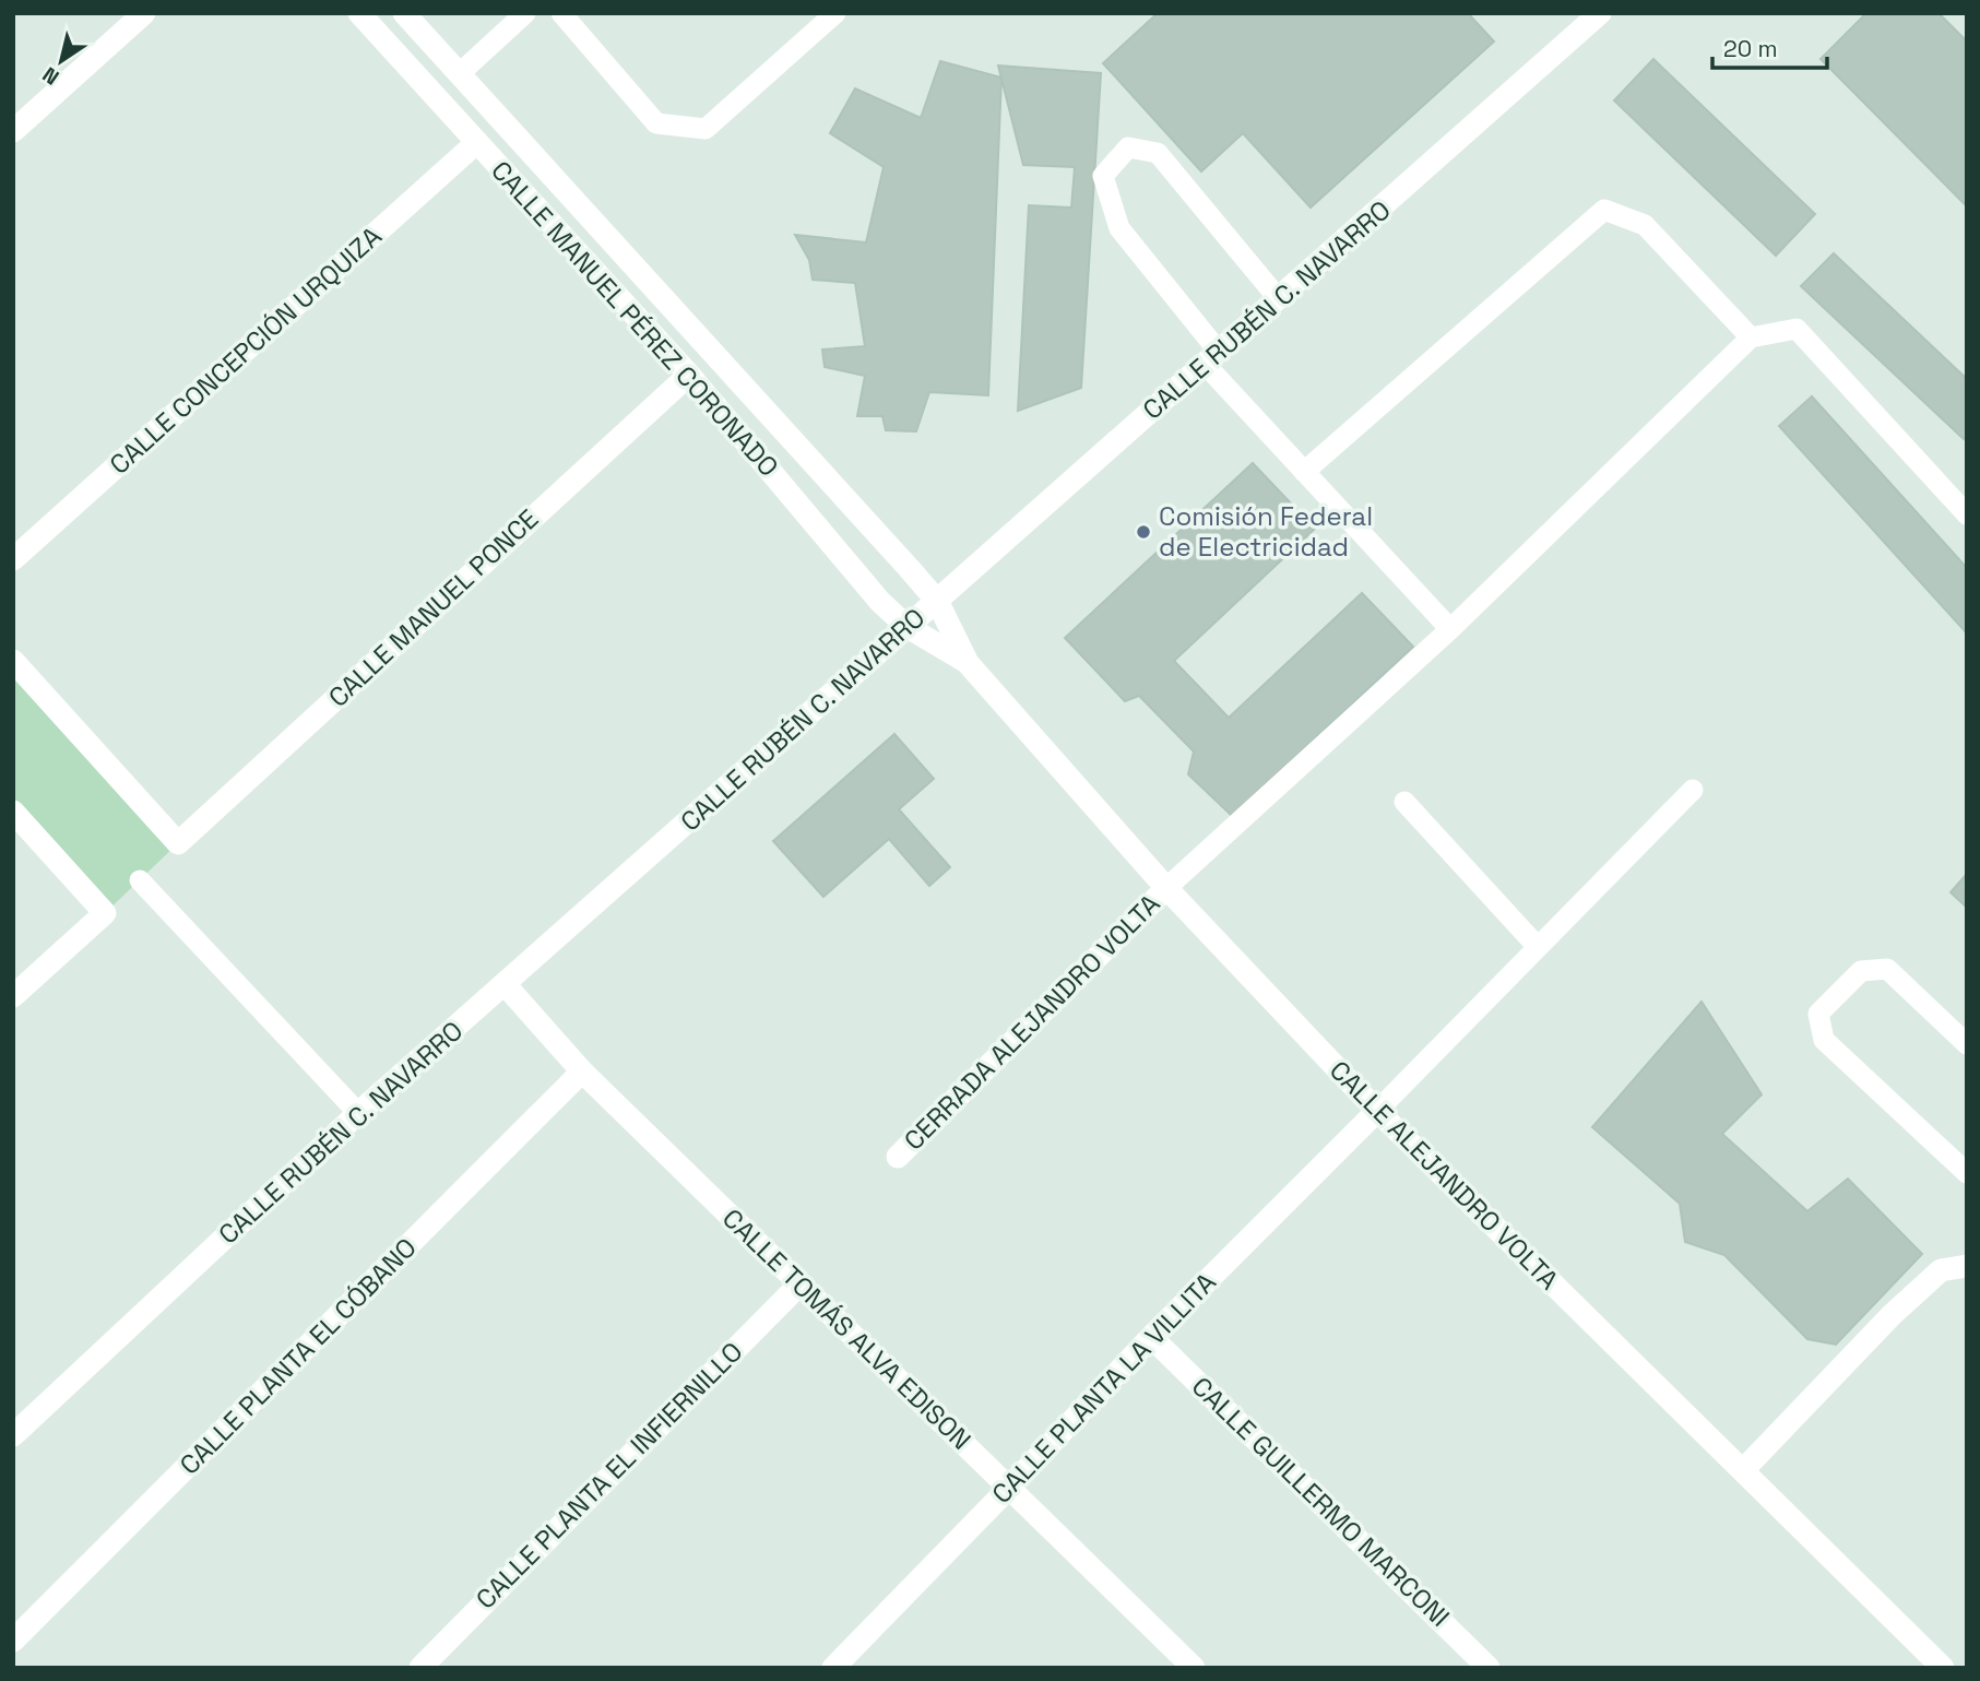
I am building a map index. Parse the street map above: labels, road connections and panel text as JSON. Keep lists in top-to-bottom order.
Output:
{
  "streets": {
    "street": [
      "CALLE RUBÉN C. NAVARRO",
      "CALLE MANUEL PÉREZ CORONADO",
      "CALLE CONCEPCIÓN URQUIZA",
      "CALLE MANUEL PONCE",
      "CERRADA ALEJANDRO VOLTA",
      "CALLE ALEJANDRO VOLTA",
      "CALLE TOMÁS ALVA EDISON",
      "CALLE PLANTA EL CÓBANO",
      "CALLE PLANTA LA VILLITA",
      "CALLE PLANTA EL INFIERNILLO",
      "CALLE GUILLERMO MARCONI"
    ]
  },
  "crossings": [
    ["CALLE RUBÉN C. NAVARRO", "CALLE MANUEL PÉREZ CORONADO"],
    ["CALLE RUBÉN C. NAVARRO", "CALLE ALEJANDRO VOLTA"],
    ["CALLE RUBÉN C. NAVARRO", "CALLE TOMÁS ALVA EDISON"],
    ["CALLE MANUEL PÉREZ CORONADO", "CALLE CONCEPCIÓN URQUIZA"],
    ["CALLE MANUEL PÉREZ CORONADO", "CALLE MANUEL PONCE"],
    ["CALLE MANUEL PÉREZ CORONADO", "CALLE ALEJANDRO VOLTA"],
    ["CERRADA ALEJANDRO VOLTA", "CALLE ALEJANDRO VOLTA"],
    ["CALLE ALEJANDRO VOLTA", "CALLE PLANTA LA VILLITA"],
    ["CALLE TOMÁS ALVA EDISON", "CALLE PLANTA EL CÓBANO"],
    ["CALLE TOMÁS ALVA EDISON", "CALLE PLANTA LA VILLITA"],
    ["CALLE TOMÁS ALVA EDISON", "CALLE PLANTA EL INFIERNILLO"],
    ["CALLE PLANTA LA VILLITA", "CALLE GUILLERMO MARCONI"]
  ],
  "places": ["Comisión Federal de Electricidad"],
  "scale_bar": "20 m",
  "north": "bottom left"
}
